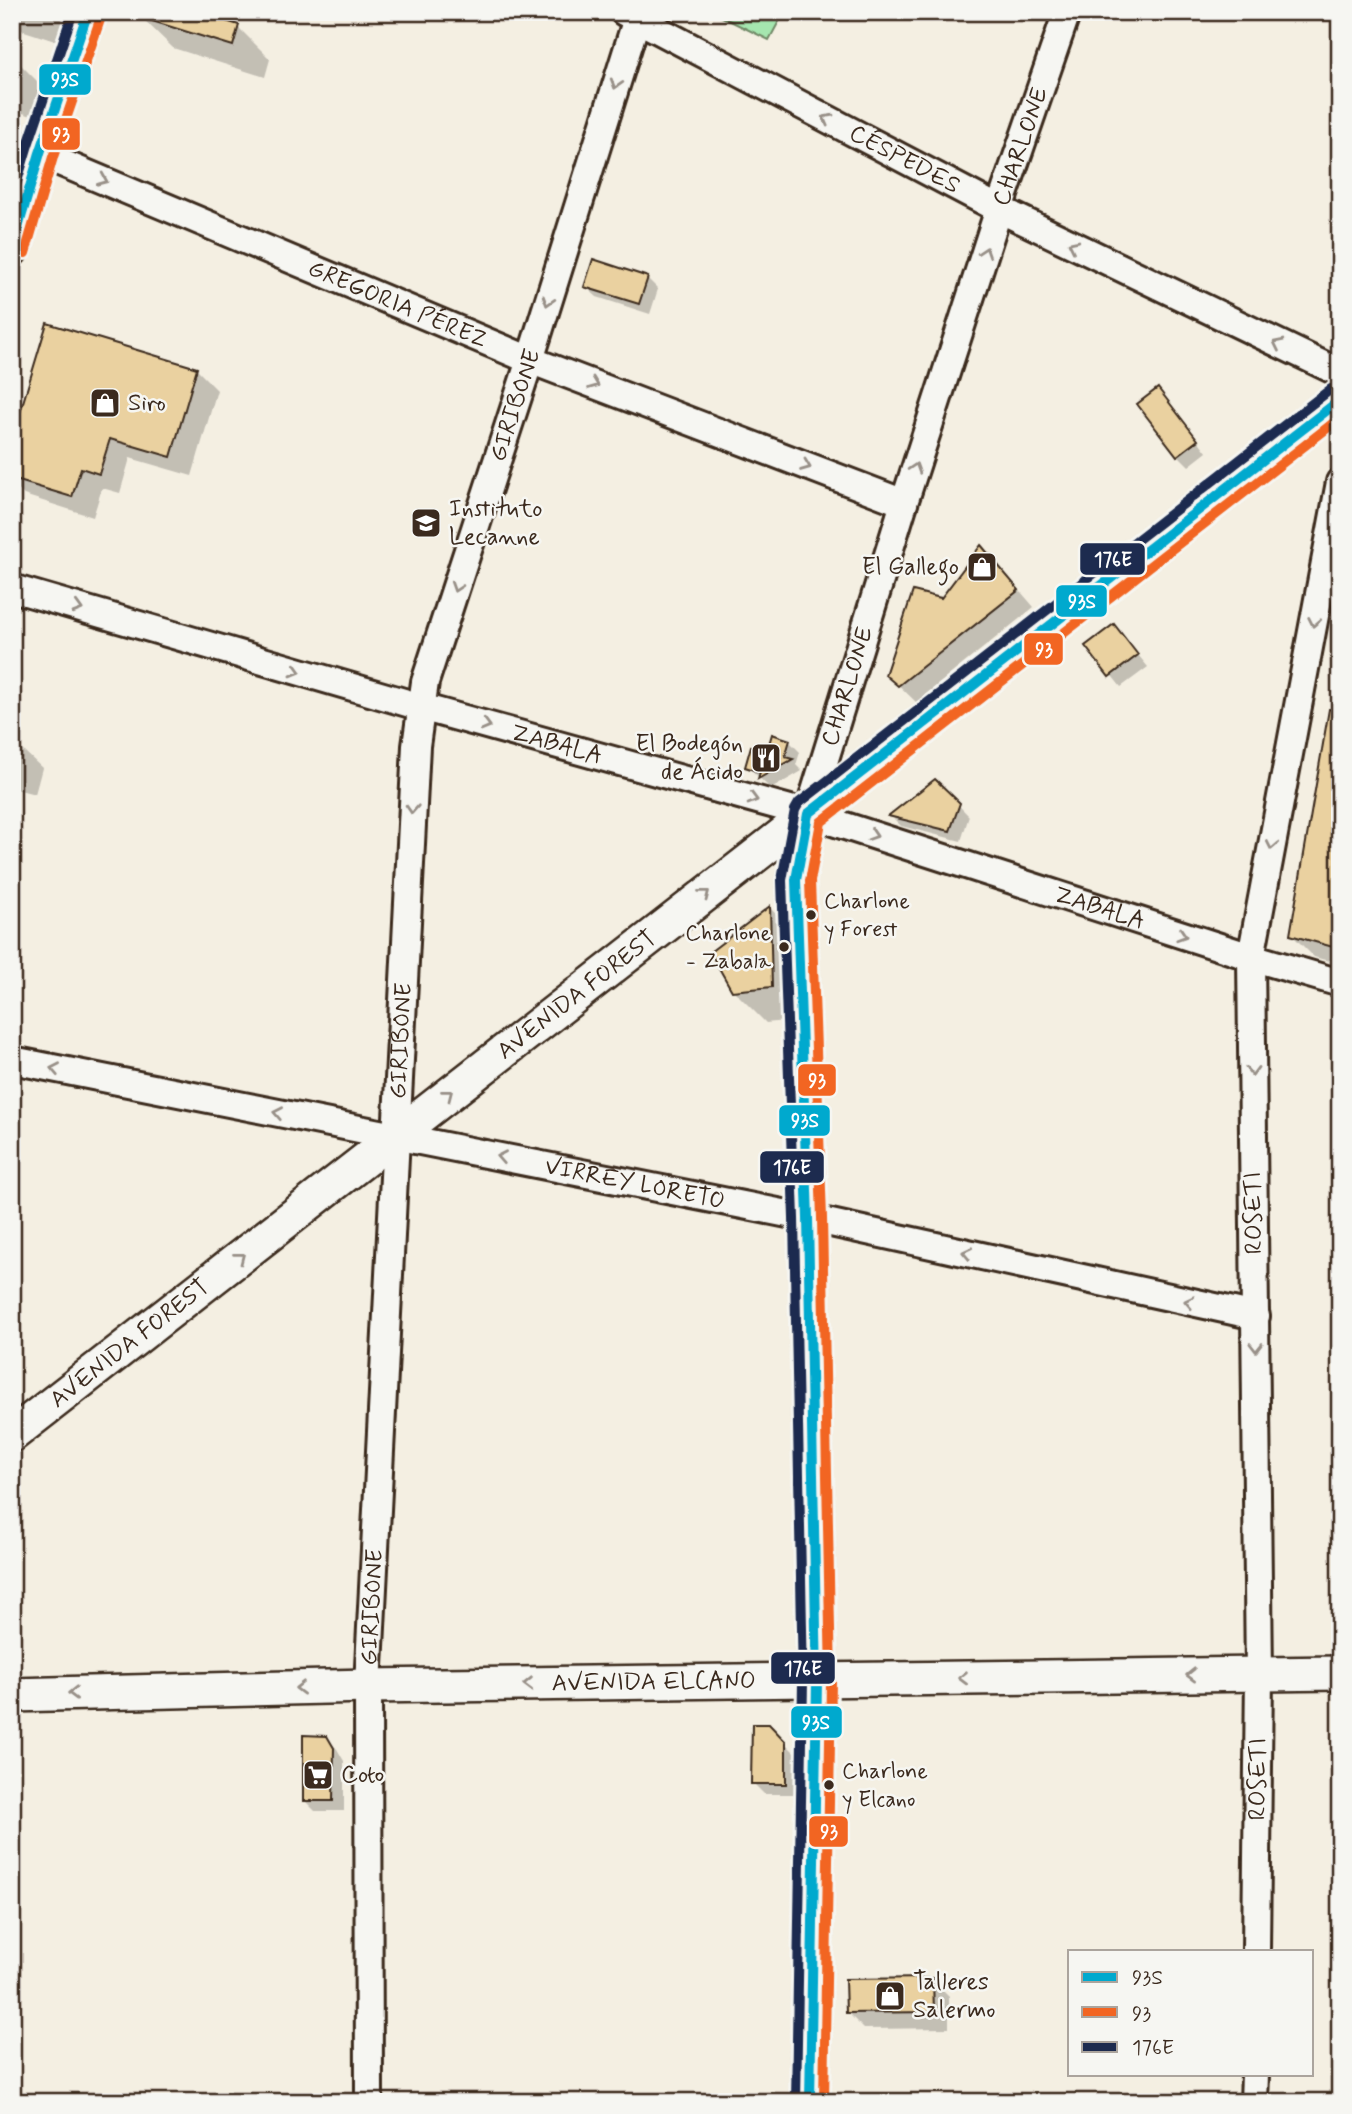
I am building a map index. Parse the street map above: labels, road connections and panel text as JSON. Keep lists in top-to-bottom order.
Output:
{
  "streets": {
    "main road": ["AVENIDA FOREST", "AVENIDA ELCANO"],
    "street": [
      "CHARLONE",
      "CÉSPEDES",
      "GREGORIA PÉREZ",
      "GIRIBONE",
      "ZABALA",
      "VIRREY LORETO",
      "ROSETI"
    ]
  },
  "crossings": [
    ["CHARLONE", "CÉSPEDES"],
    ["CHARLONE", "GREGORIA PÉREZ"],
    ["CHARLONE", "ZABALA"],
    ["CHARLONE", "AVENIDA FOREST"],
    ["CHARLONE", "VIRREY LORETO"],
    ["CHARLONE", "AVENIDA ELCANO"],
    ["CÉSPEDES", "GIRIBONE"],
    ["GREGORIA PÉREZ", "GIRIBONE"],
    ["GIRIBONE", "ZABALA"],
    ["GIRIBONE", "AVENIDA FOREST"],
    ["GIRIBONE", "VIRREY LORETO"],
    ["GIRIBONE", "AVENIDA ELCANO"],
    ["ZABALA", "AVENIDA FOREST"],
    ["ZABALA", "ROSETI"],
    ["AVENIDA FOREST", "VIRREY LORETO"],
    ["VIRREY LORETO", "ROSETI"],
    ["ROSETI", "AVENIDA ELCANO"]
  ],
  "one_way": [
    "CÉSPEDES",
    "GREGORIA PÉREZ",
    "GIRIBONE",
    "ZABALA",
    "AVENIDA FOREST",
    "VIRREY LORETO",
    "ROSETI",
    "AVENIDA ELCANO"
  ],
  "places": {
    "shop": ["Siro", "El Gallego", "Talleres Salermo"],
    "school or university": ["Instituto Lecanne"],
    "restaurant": ["El Bodegón de Ácido"],
    "other": ["Charlone y Forest", "Charlone - Zabala", "Charlone y Elcano"],
    "supermarket": ["Coto"]
  },
  "lines": ["transit line 93S", "transit line 176E", "transit line 93"],
  "legend": ["93S", "93", "176E"]
}
